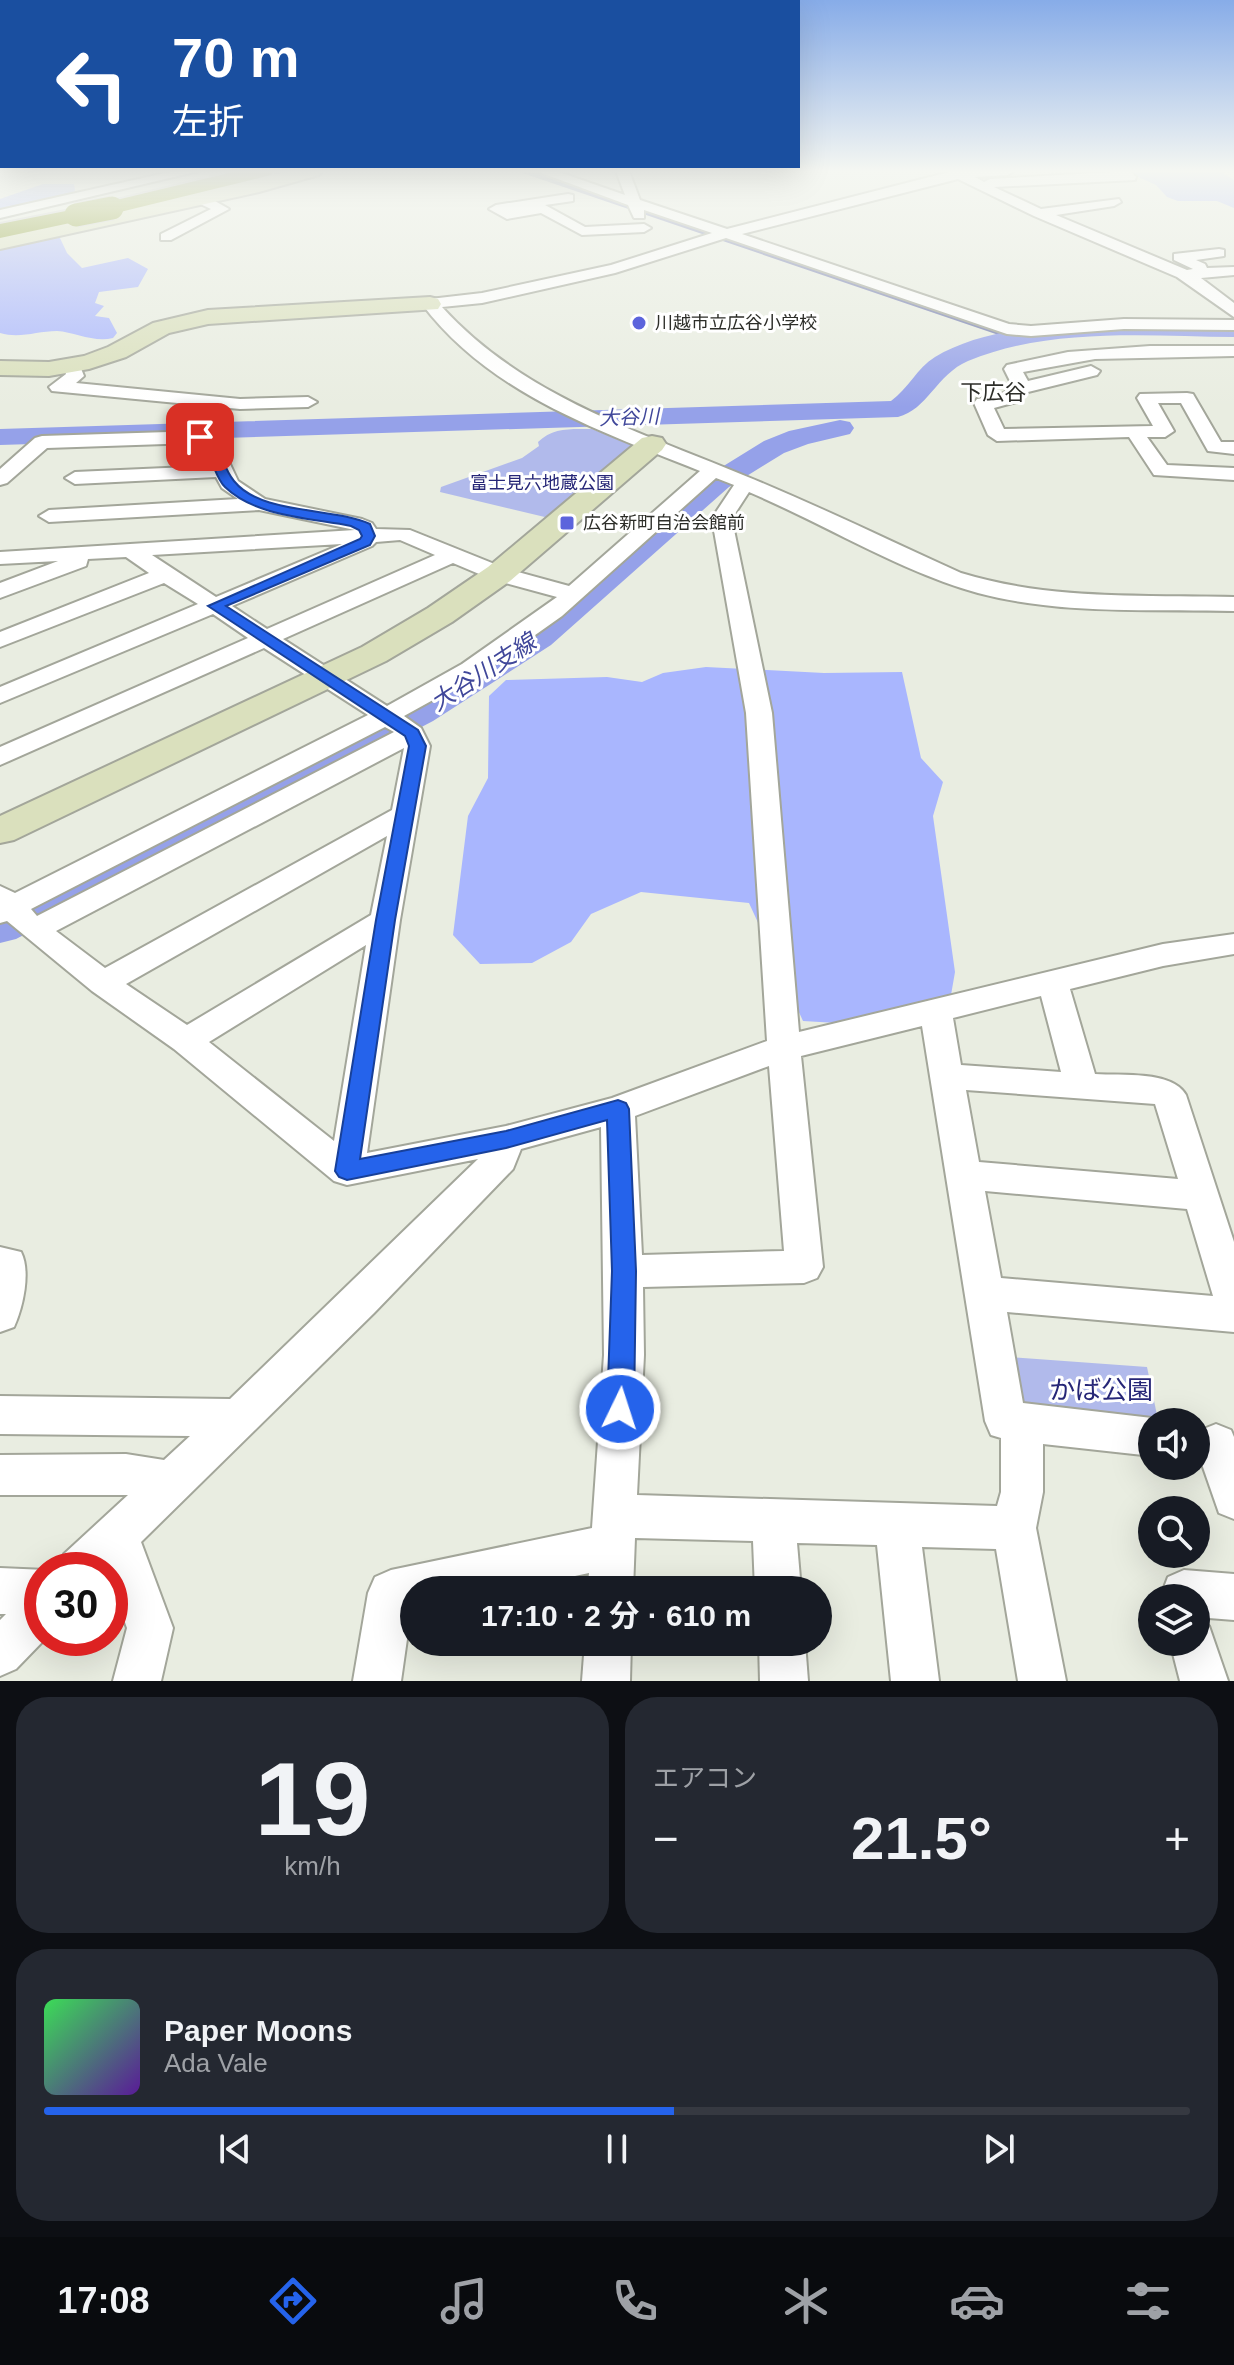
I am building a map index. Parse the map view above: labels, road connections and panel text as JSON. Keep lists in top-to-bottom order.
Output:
{
  "districts": ["下広谷"],
  "water": ["大谷川", "大谷川支線"],
  "parks": ["富士見六地蔵公園", "かば公園"],
  "places": {
    "other": ["川越市立広谷小学校"],
    "transit": ["広谷新町自治会館前"]
  },
  "page": {
    "turn": ["70 m", "左折"],
    "limit": "30",
    "trip": "17:10 · 2 分 · 610 m",
    "tile": [
      ["19", "km/h"],
      "エアコン"
    ],
    "heat": ["−", "21.5°", "+"],
    "song": ["Paper Moons", "Ada Vale"],
    "tabs": "17:08"
  }
}
